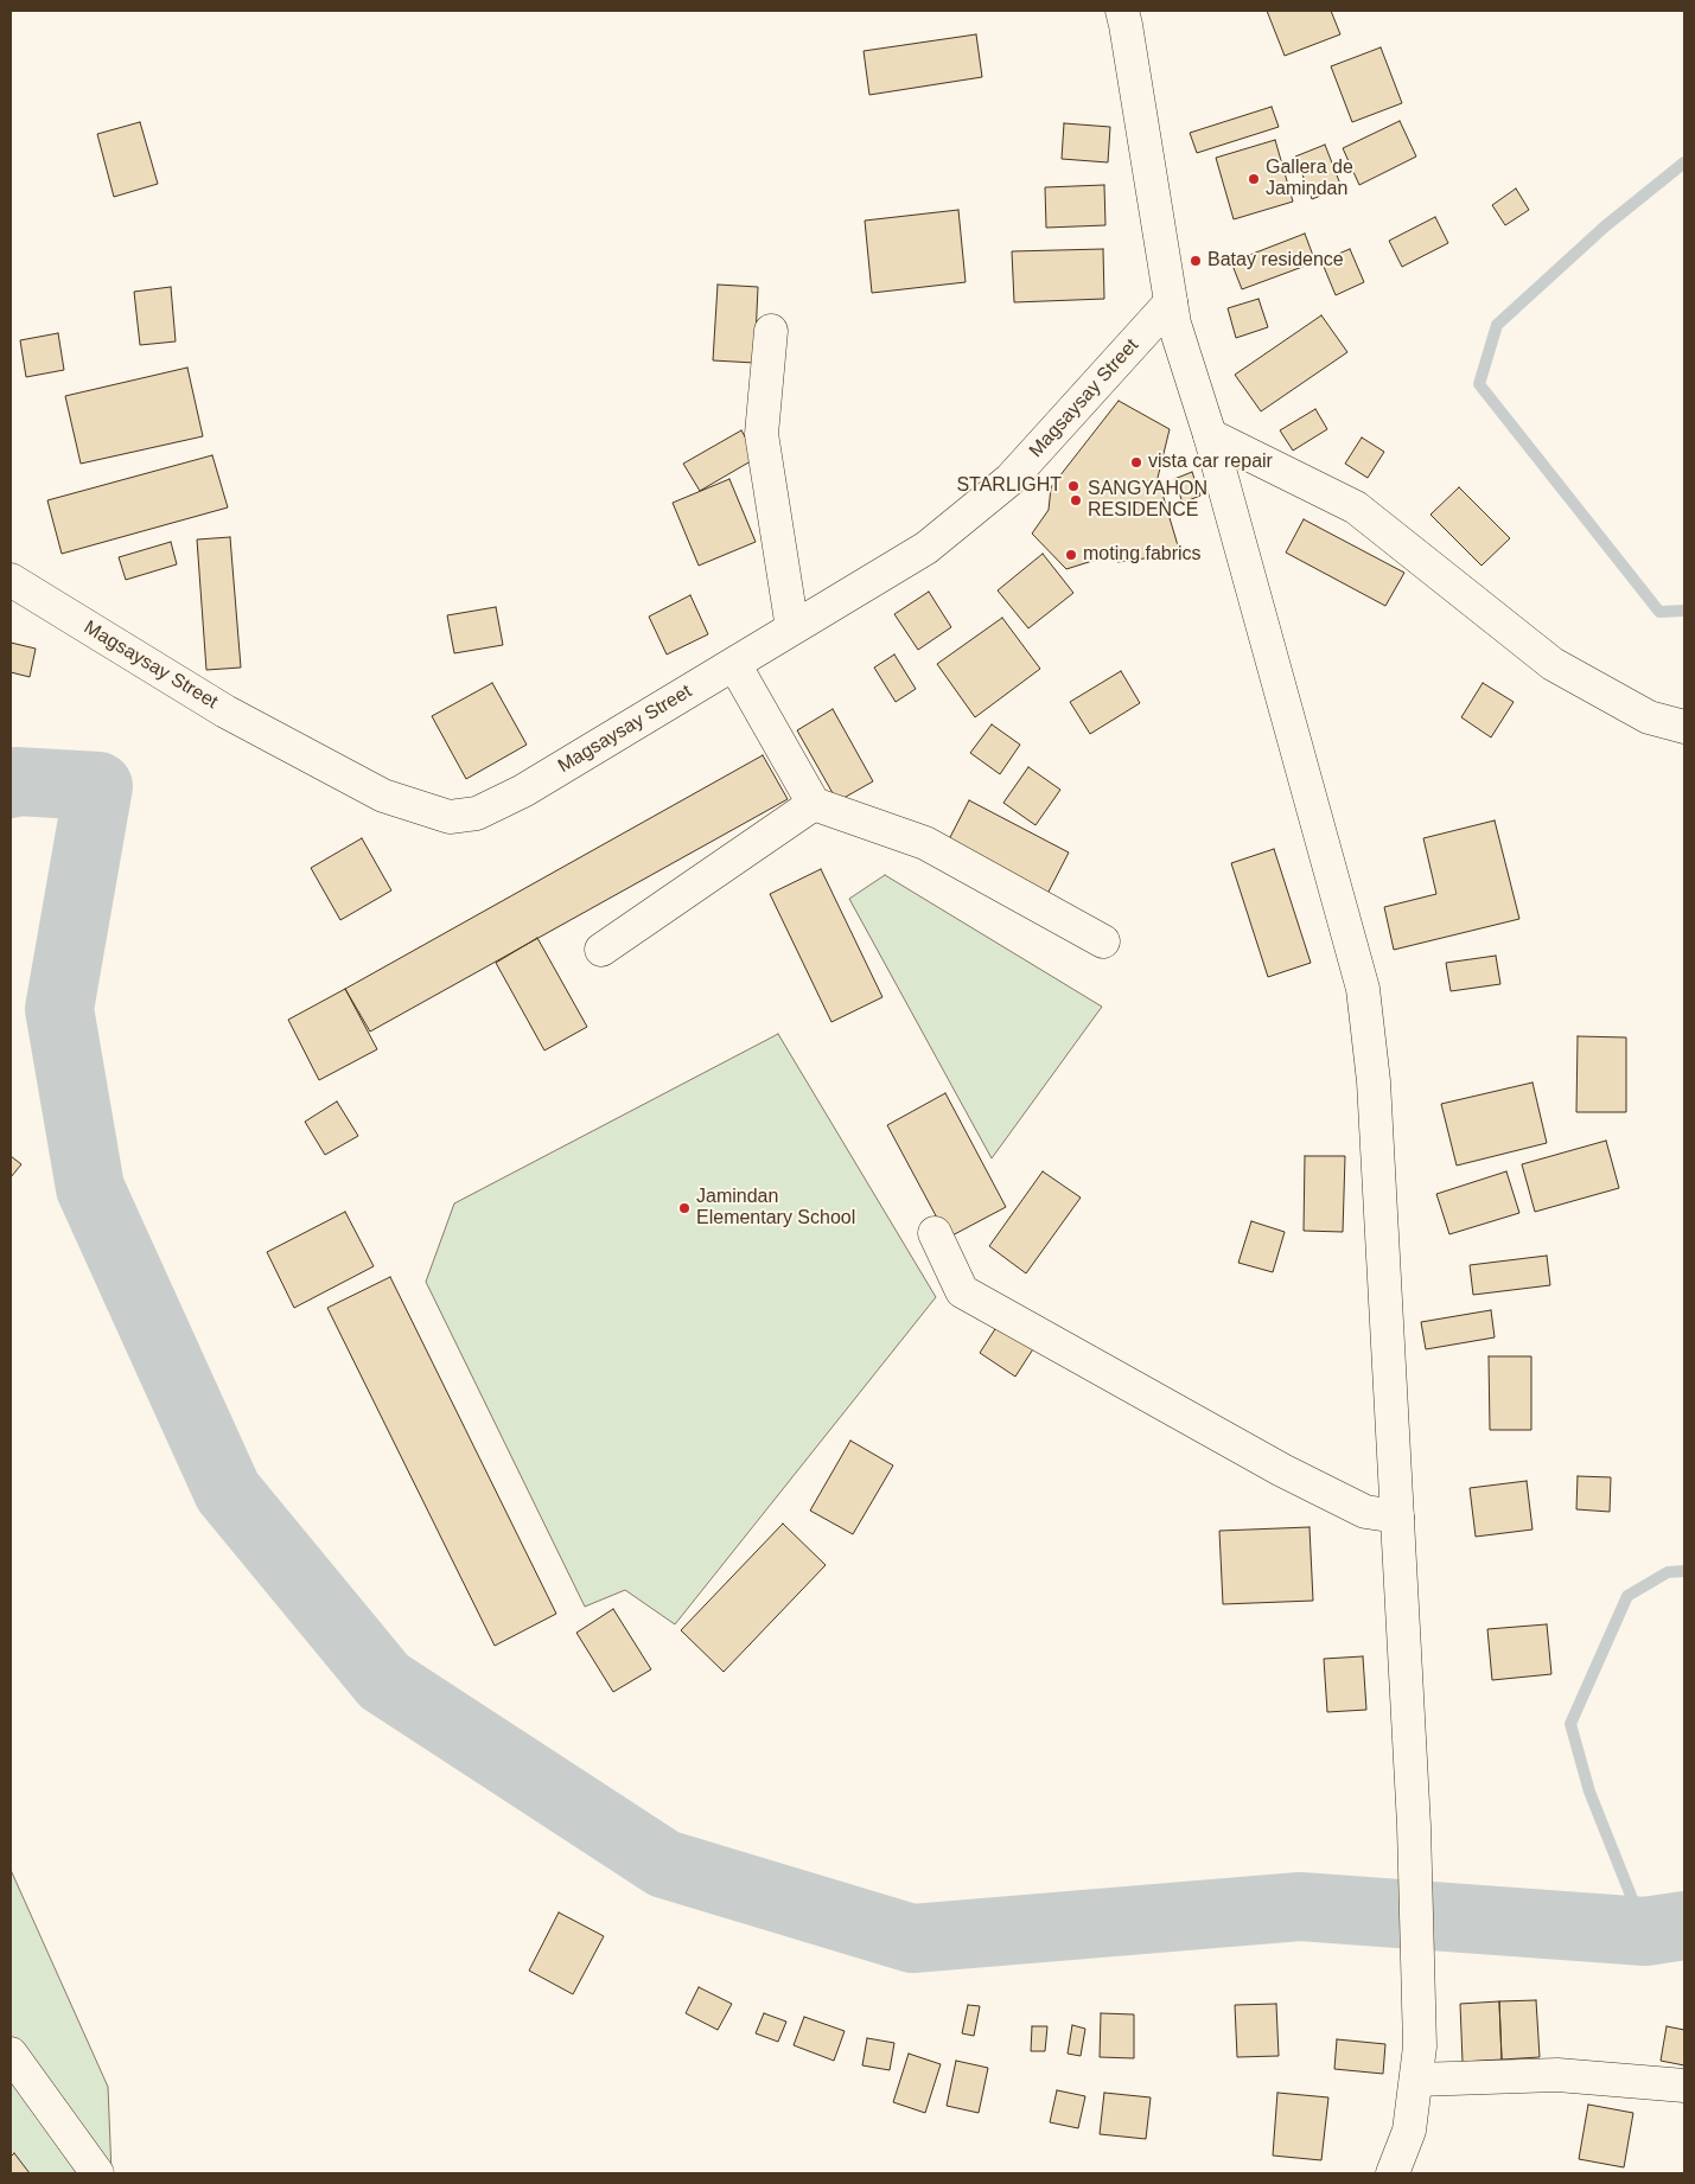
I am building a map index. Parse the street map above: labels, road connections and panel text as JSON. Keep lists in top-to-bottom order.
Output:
{
  "streets": {
    "street": ["Magsaysay Street"]
  },
  "places": [
    "Gallera de Jamindan",
    "Batay residence",
    "vista car repair",
    "STARLIGHT",
    "SANGYAHON RESIDENCE",
    "moting fabrics",
    "Jamindan Elementary School"
  ]
}
